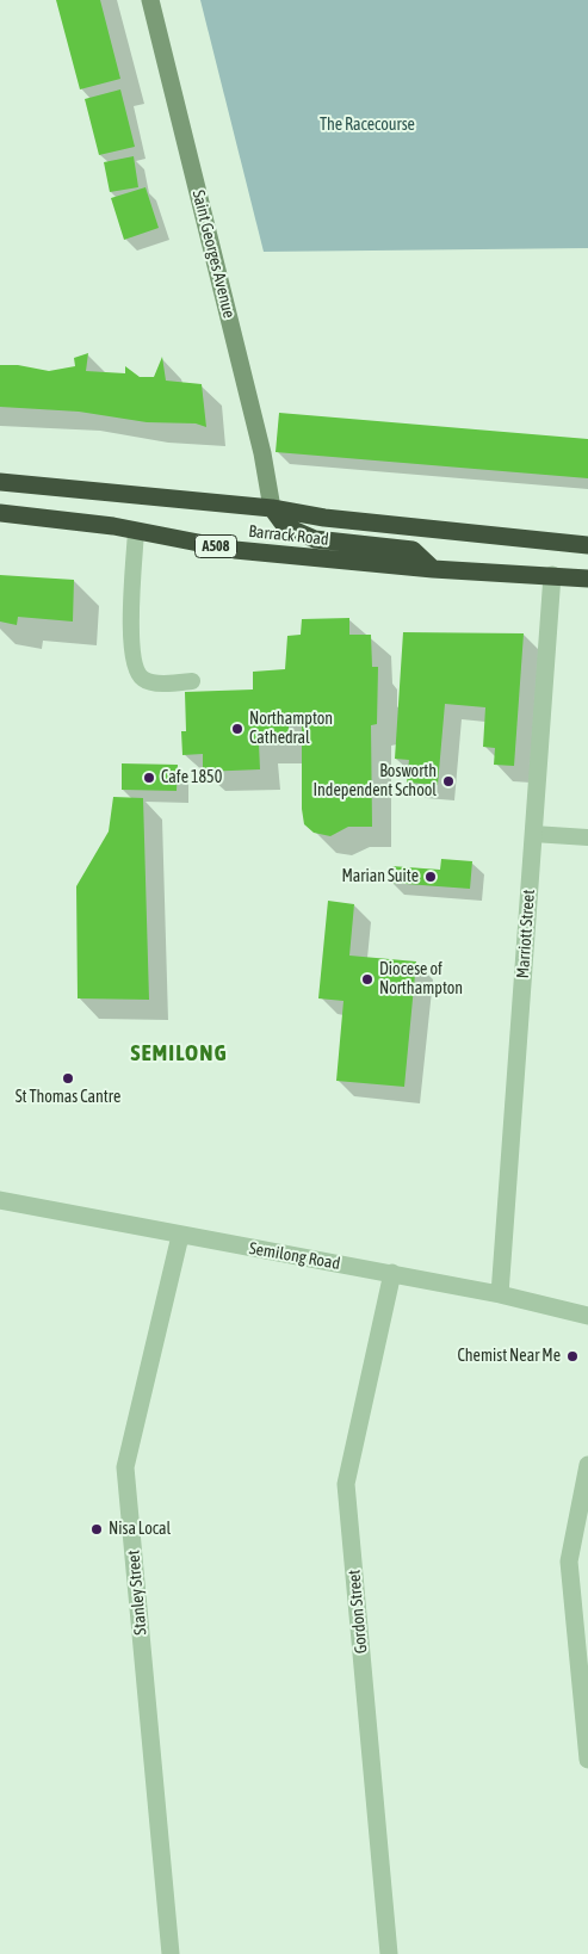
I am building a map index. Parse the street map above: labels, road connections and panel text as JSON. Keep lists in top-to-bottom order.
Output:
{
  "streets": {
    "highway": ["Barrack Road", "A508"],
    "street": [
      "Saint Georges Avenue",
      "Marriott Street",
      "Semilong Road",
      "Stanley Street",
      "Gordon Street"
    ]
  },
  "crossings": [
    ["Saint Georges Avenue", "Barrack Road"],
    ["Barrack Road", "Marriott Street"],
    ["Marriott Street", "Semilong Road"],
    ["Semilong Road", "Stanley Street"],
    ["Semilong Road", "Gordon Street"]
  ],
  "districts": ["SEMILONG"],
  "parks": ["The Racecourse"],
  "places": [
    "Northampton Cathedral",
    "Cafe 1850",
    "Bosworth Independent School",
    "Marian Suite",
    "Diocese of Northampton",
    "St Thomas Cantre",
    "Chemist Near Me",
    "Nisa Local"
  ]
}
